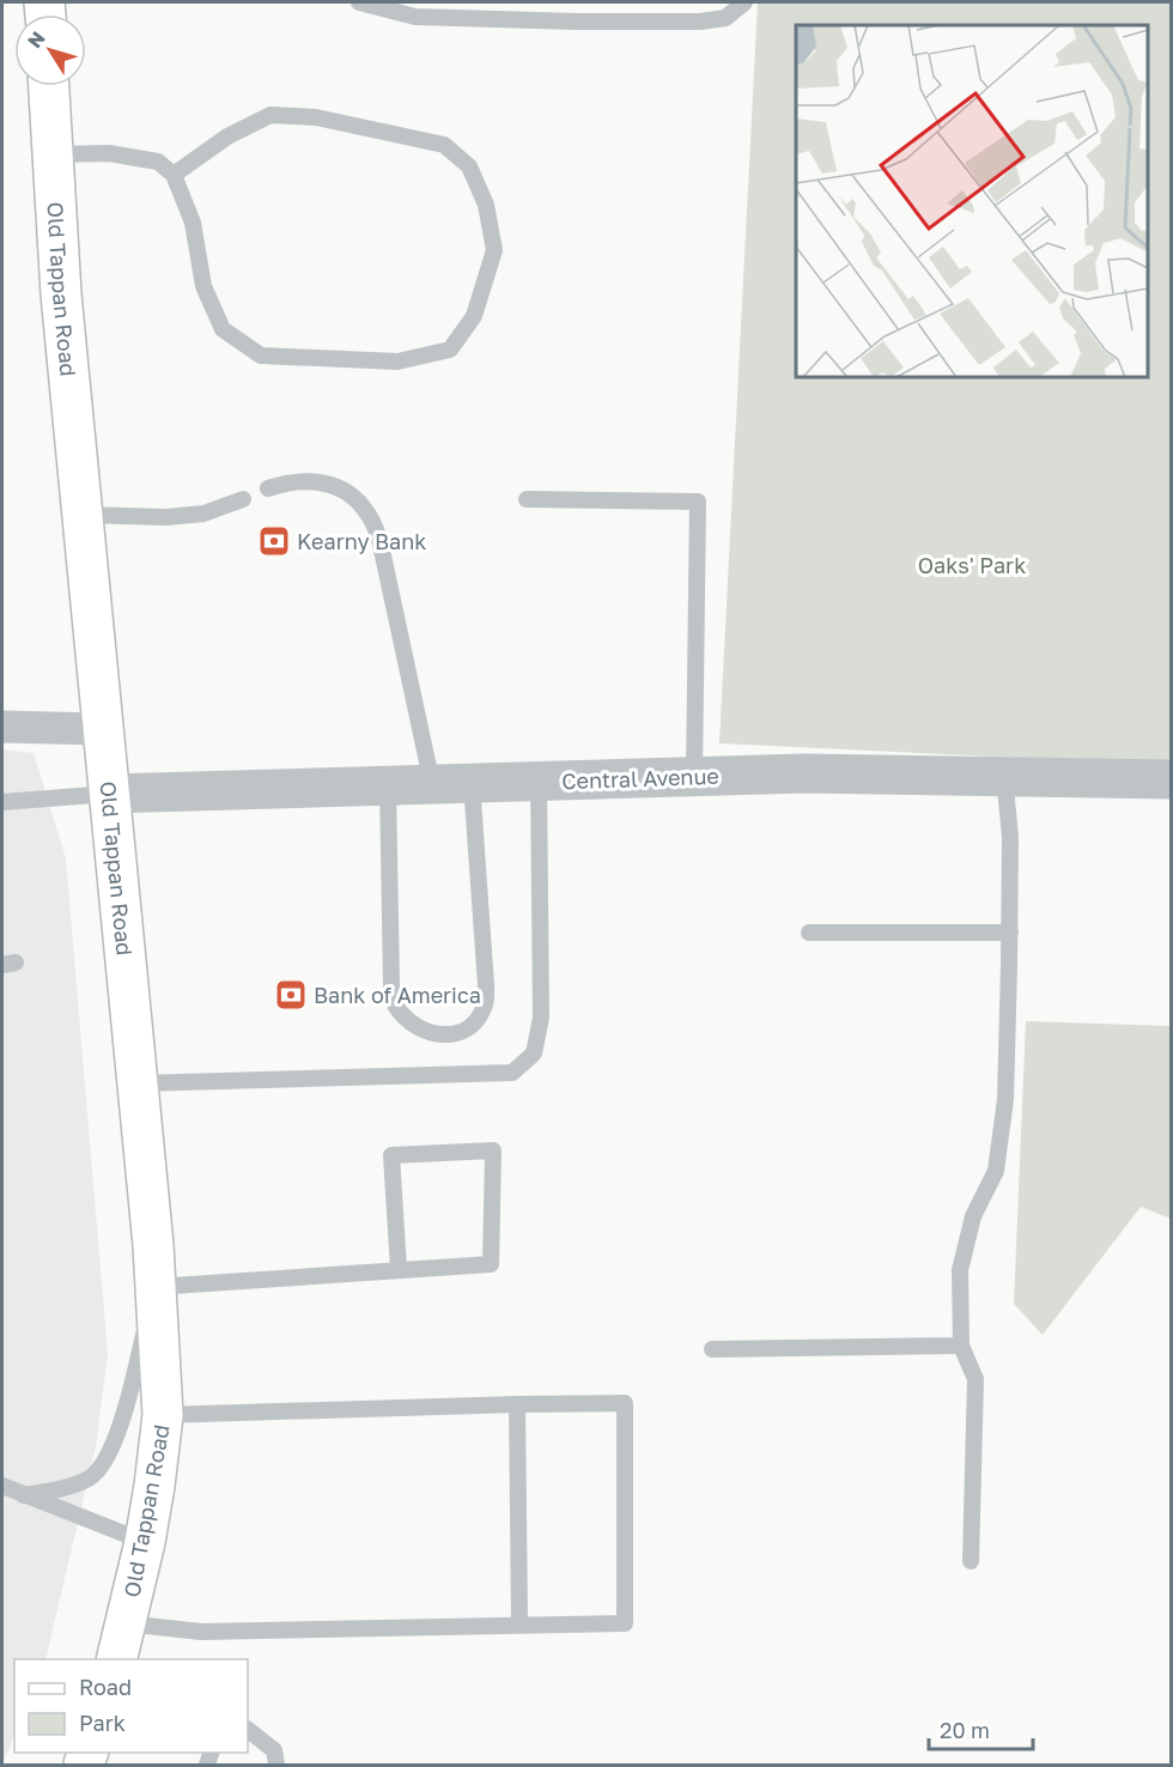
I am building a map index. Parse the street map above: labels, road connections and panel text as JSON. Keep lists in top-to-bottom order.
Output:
{
  "streets": {
    "main road": ["Old Tappan Road"],
    "street": ["Central Avenue"]
  },
  "crossings": [
    ["Old Tappan Road", "Central Avenue"]
  ],
  "parks": ["Oaks' Park"],
  "places": {
    "bank": ["Kearny Bank", "Bank of America"]
  },
  "legend": ["Road", "Park"],
  "scale_bar": "20 m",
  "north": "top left"
}
